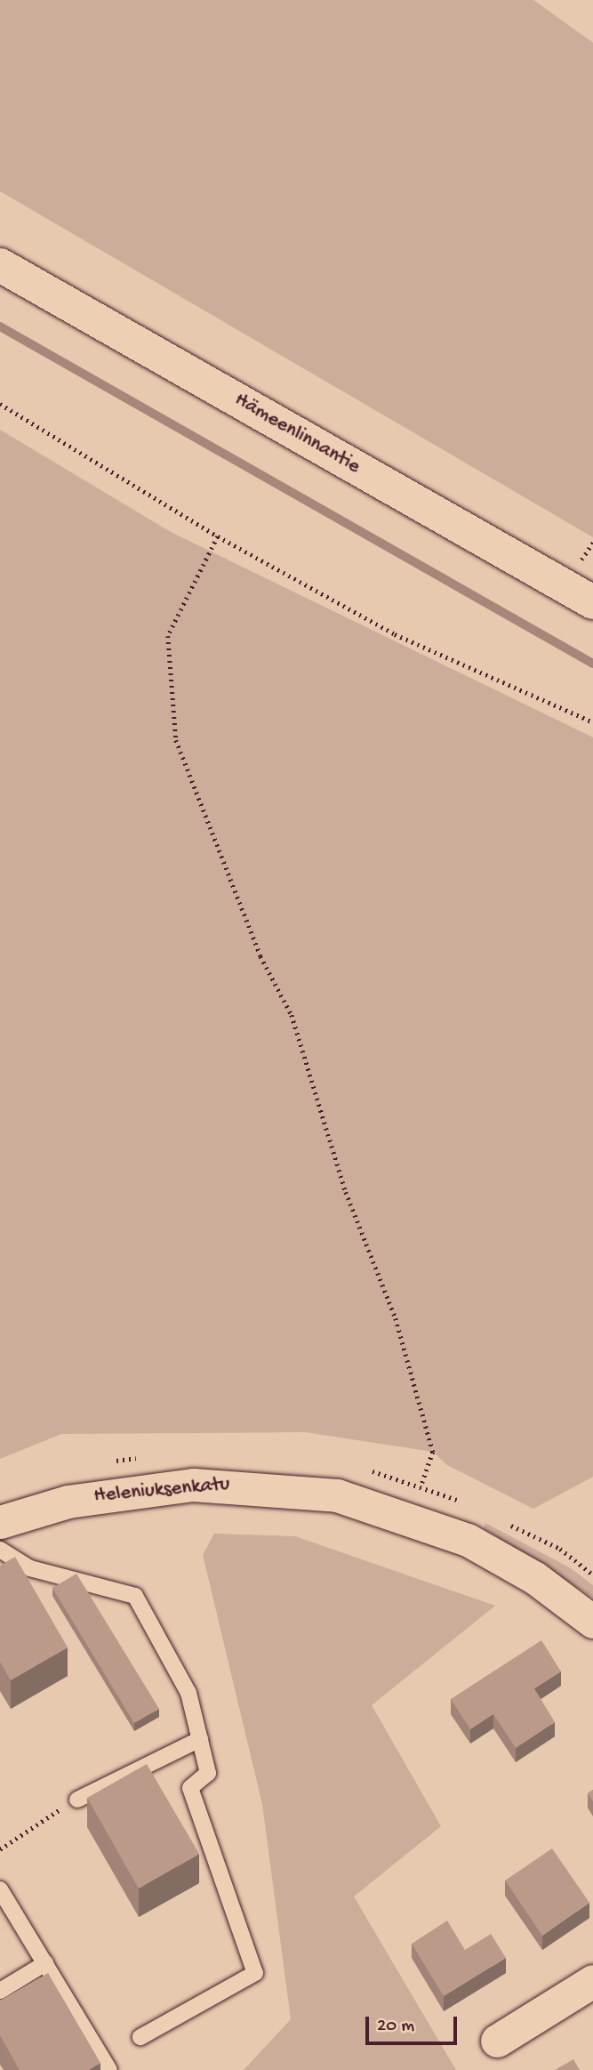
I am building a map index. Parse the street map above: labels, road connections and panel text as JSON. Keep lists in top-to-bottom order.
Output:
{
  "streets": {
    "main road": ["Hämeenlinnantie"],
    "street": ["Heleniuksenkatu"]
  },
  "scale_bar": "20 m"
}
